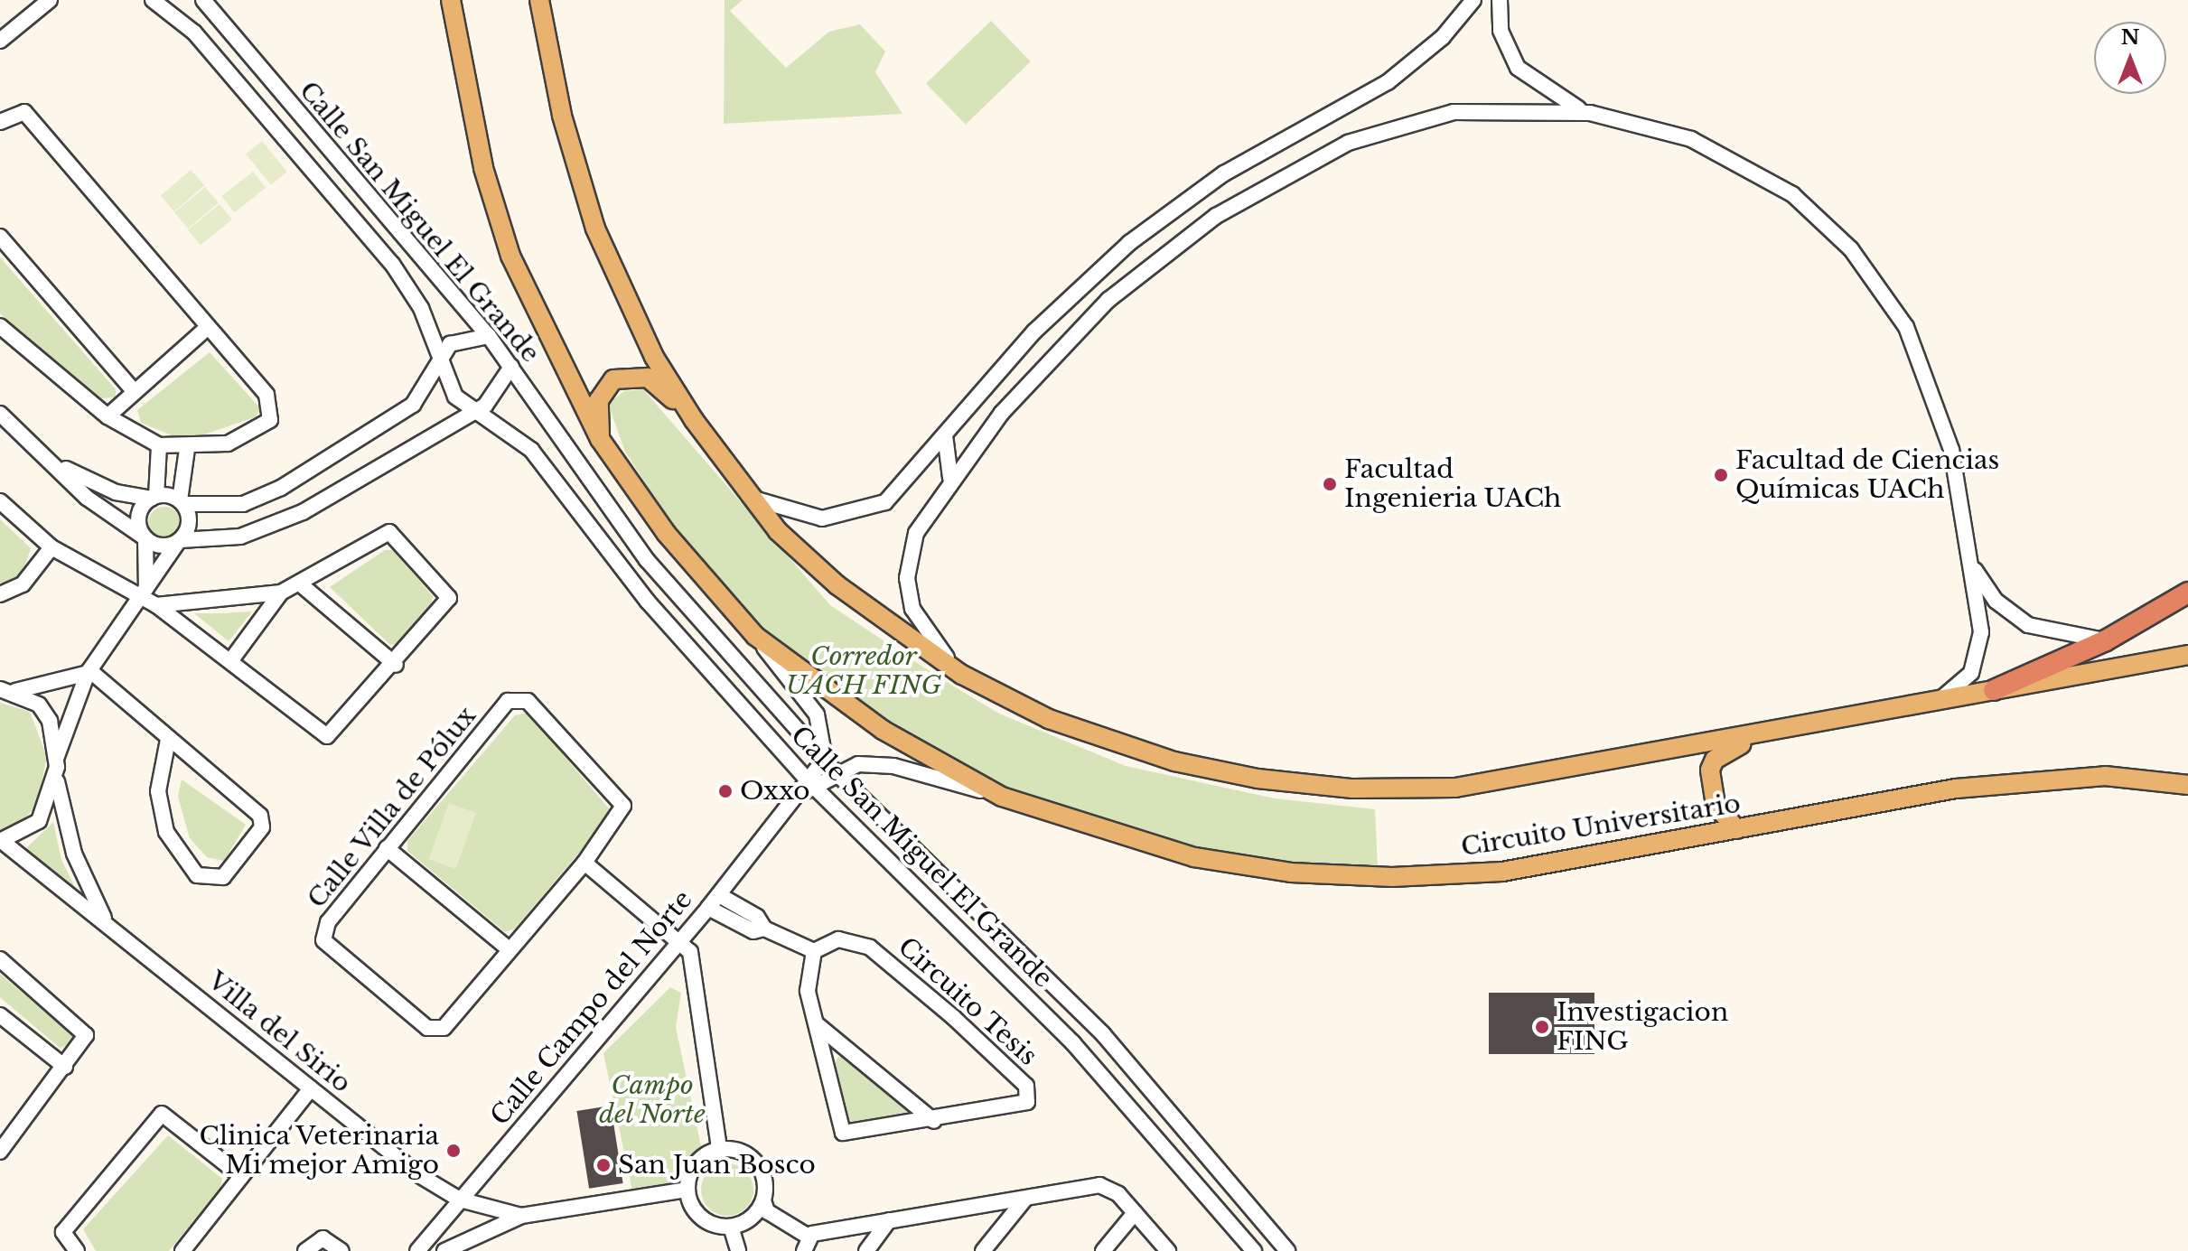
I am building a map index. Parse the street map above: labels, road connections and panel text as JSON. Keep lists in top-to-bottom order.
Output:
{
  "streets": {
    "main road": ["Circuito Universitario"],
    "street": [
      "Calle San Miguel El Grande",
      "Calle Villa de Pólux",
      "Circuito Tesis",
      "Calle Campo del Norte",
      "Villa del Sirio"
    ]
  },
  "crossings": [
    ["Calle San Miguel El Grande", "Calle Campo del Norte"],
    ["Calle Campo del Norte", "Villa del Sirio"]
  ],
  "parks": ["Corredor UACH FING", "Campo del Norte"],
  "places": [
    "Facultad de Ciencias Químicas UACh",
    "Facultad Ingenieria UACh",
    "Oxxo",
    "Investigacion FING",
    "Clinica Veterinaria Mi mejor Amigo",
    "San Juan Bosco"
  ],
  "north": "top"
}
